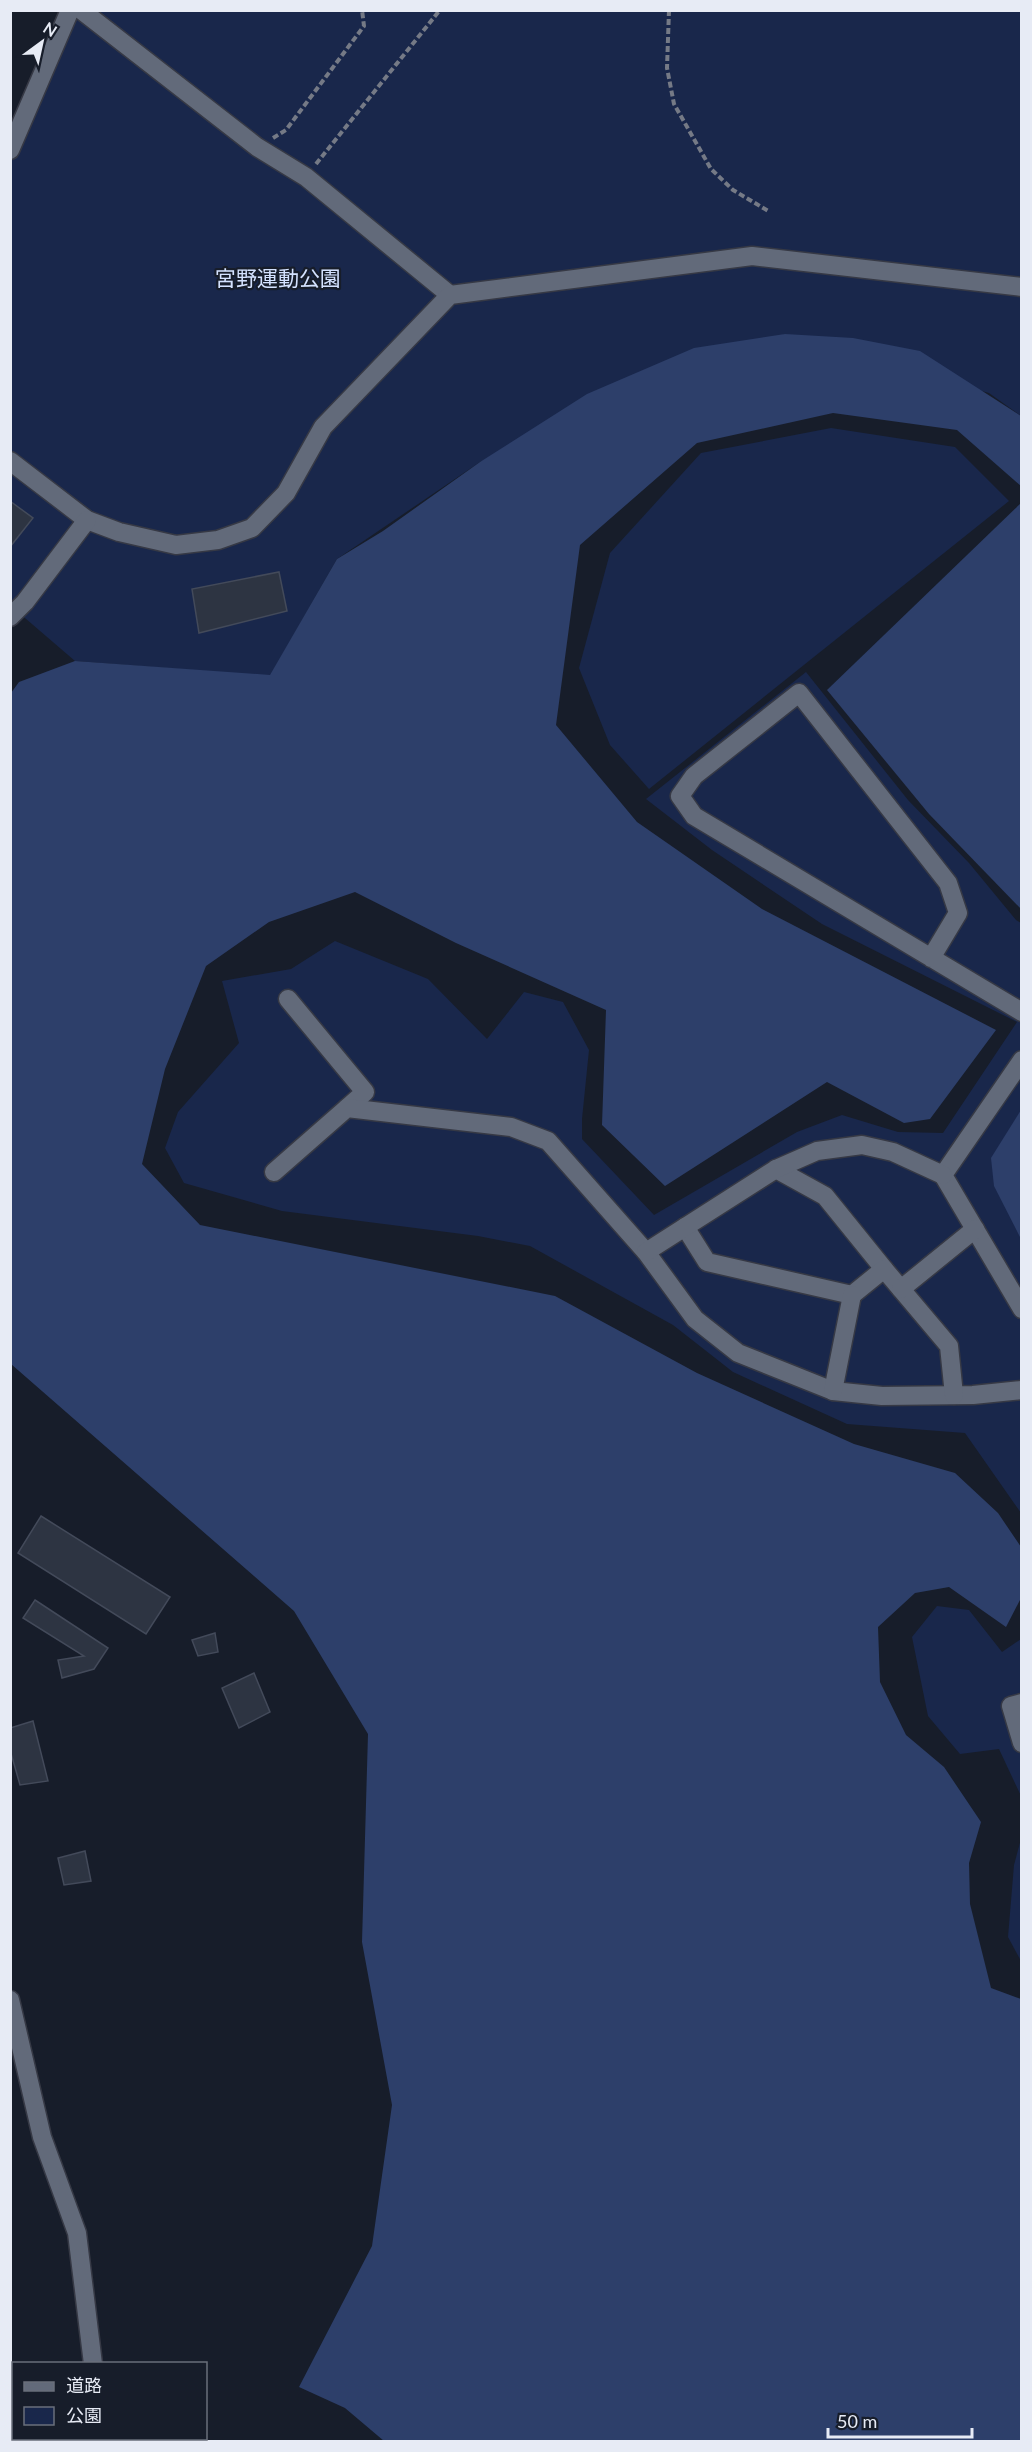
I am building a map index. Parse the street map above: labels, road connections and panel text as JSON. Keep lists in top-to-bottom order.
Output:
{
  "parks": ["宮野運動公園"],
  "legend": ["道路", "公園"],
  "scale_bar": "50 m",
  "north": "top right"
}
